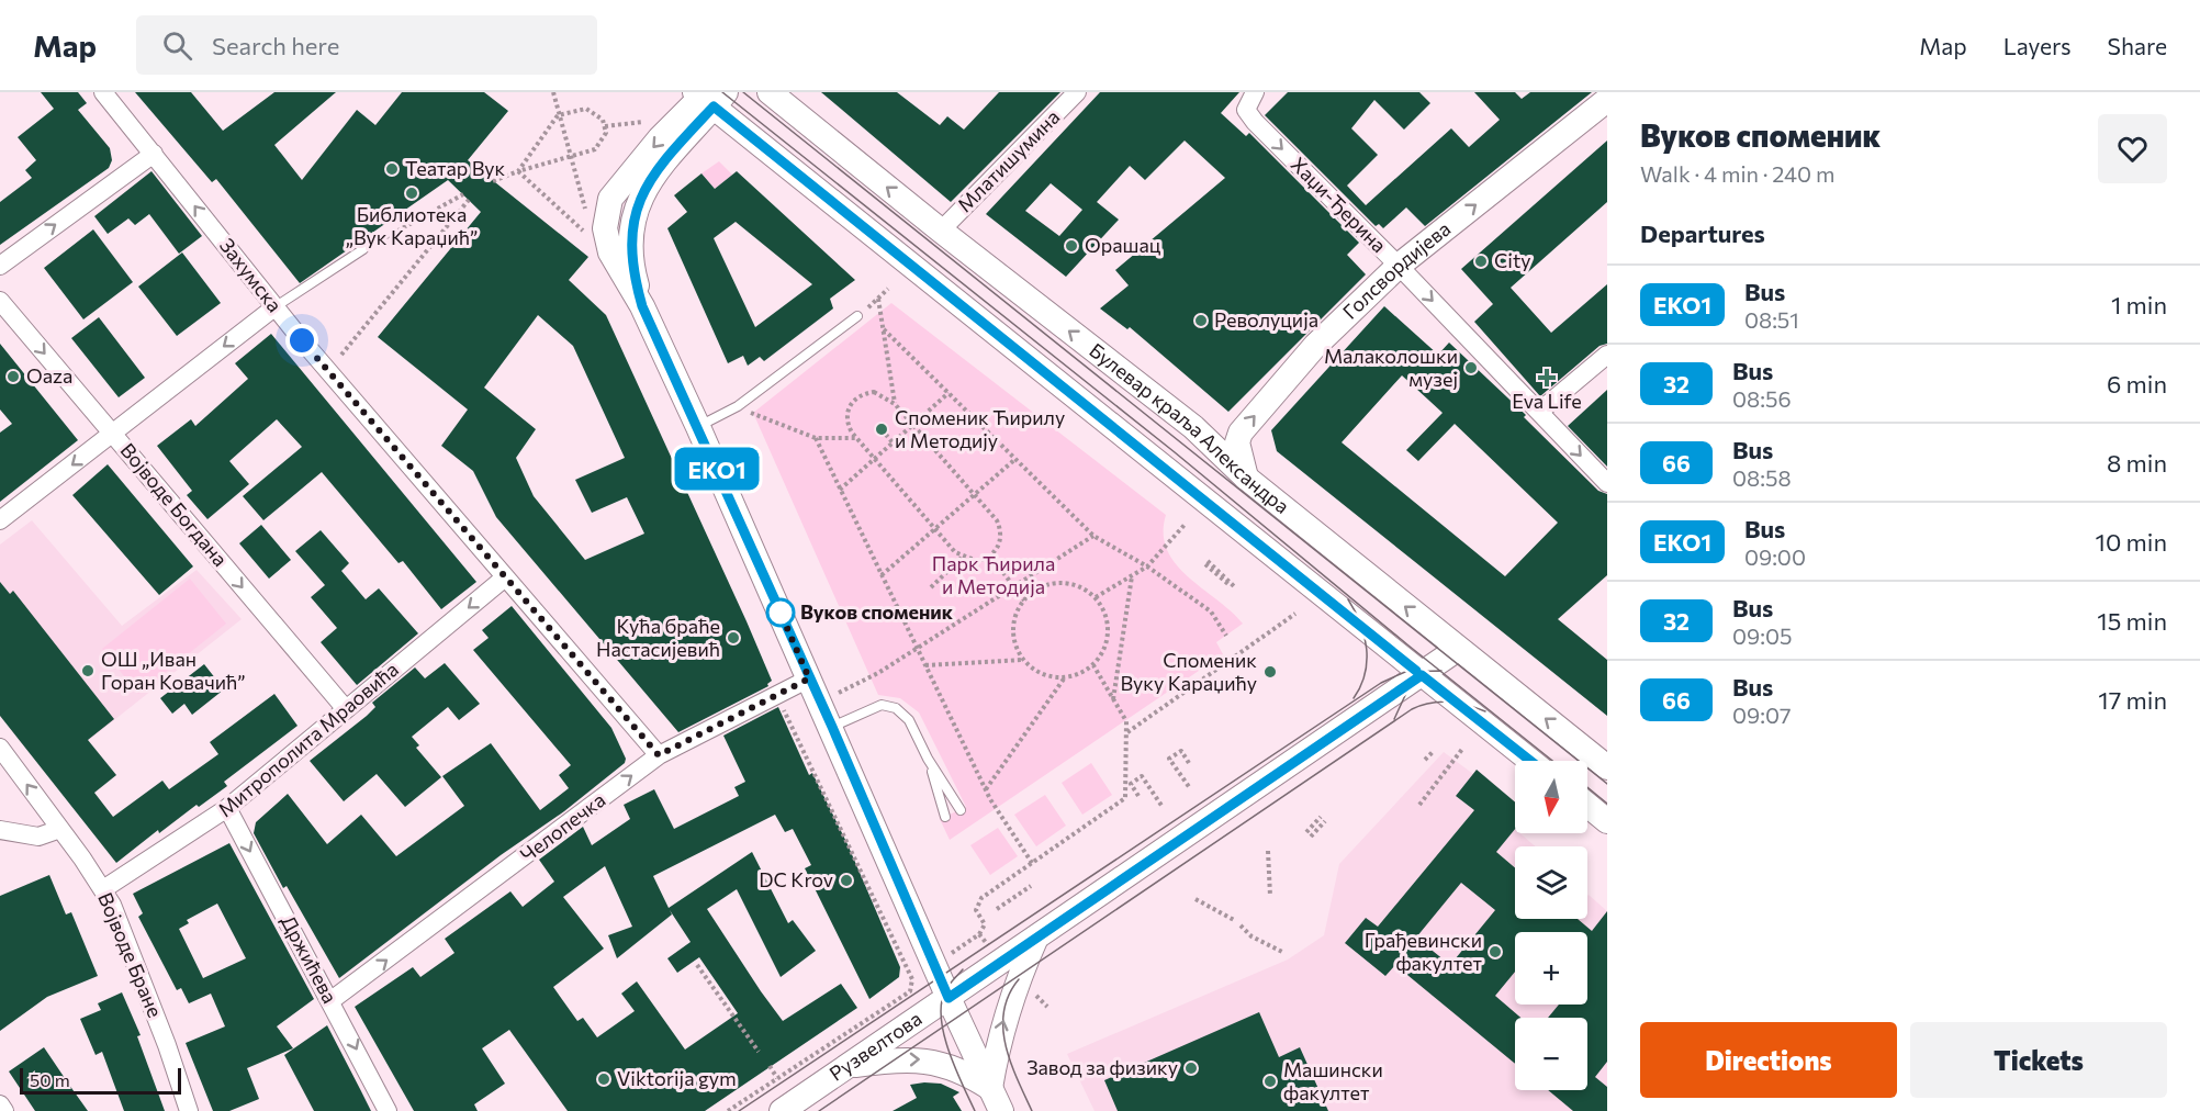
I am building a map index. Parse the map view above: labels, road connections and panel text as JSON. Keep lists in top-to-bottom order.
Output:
{
  "streets": {
    "main road": ["Голсвордијева", "Булевар краља Александра", "Рузвелтова"],
    "street": [
      "Млатишумина",
      "Хаџи-Ђерина",
      "Захумска",
      "Војводе Богдана",
      "Митрополита Мраовића",
      "Челопечка",
      "Војводе Бране",
      "Држићева"
    ]
  },
  "crossings": [
    ["Млатишумина", "Булевар краља Александра"],
    ["Хаџи-Ђерина", "Голсвордијева"],
    ["Голсвордијева", "Булевар краља Александра"],
    ["Захумска", "Митрополита Мраовића"],
    ["Захумска", "Челопечка"],
    ["Булевар краља Александра", "Рузвелтова"],
    ["Војводе Богдана", "Митрополита Мраовића"],
    ["Митрополита Мраовића", "Војводе Бране"],
    ["Митрополита Мраовића", "Држићева"],
    ["Челопечка", "Држићева"]
  ],
  "one_way": [
    "Хаџи-Ђерина",
    "Голсвордијева",
    "Војводе Богдана",
    "Митрополита Мраовића",
    "Челопечка",
    "Држићева"
  ],
  "parks": ["Парк Ћирила и Методија"],
  "places": {
    "other": [
      "Театар Вук",
      "Библиотека „Вук Караџић”",
      "Орашац",
      "City",
      "Револуција",
      "Малаколошки музеј",
      "Oaza",
      "Споменик Ћирилу и Методију",
      "Вуков споменик",
      "Кућа браће Настасијевић",
      "ОШ „Иван Горан Ковачић”",
      "Споменик Вуку Караџићу",
      "DC Krov",
      "Грађевински факултет",
      "Завод за физику",
      "Viktorija gym",
      "Машински факултет"
    ],
    "health": ["Eva Life"]
  },
  "lines": ["bus line EKO1"],
  "scale_bar": "50 m",
  "north": "bottom",
  "page": {
    "header": "Map",
    "search": "Search here",
    "nav": ["Map", "Layers", "Share"],
    "on_map": "EKO1",
    "heading": [
      ["Вуков споменик", "Walk · 4 min · 240 m"],
      "Departures"
    ],
    "list": [
      {
        "mark": "EKO1",
        "name": "Bus",
        "note": "08:51",
        "value": "1 min"
      },
      {
        "mark": "32",
        "name": "Bus",
        "note": "08:56",
        "value": "6 min"
      },
      {
        "mark": "66",
        "name": "Bus",
        "note": "08:58",
        "value": "8 min"
      },
      {
        "mark": "EKO1",
        "name": "Bus",
        "note": "09:00",
        "value": "10 min"
      },
      {
        "mark": "32",
        "name": "Bus",
        "note": "09:05",
        "value": "15 min"
      },
      {
        "mark": "66",
        "name": "Bus",
        "note": "09:07",
        "value": "17 min"
      }
    ],
    "map_buttons": ["+", "−"],
    "buttons": ["Directions", "Tickets"],
    "scale": "50 m"
  }
}
